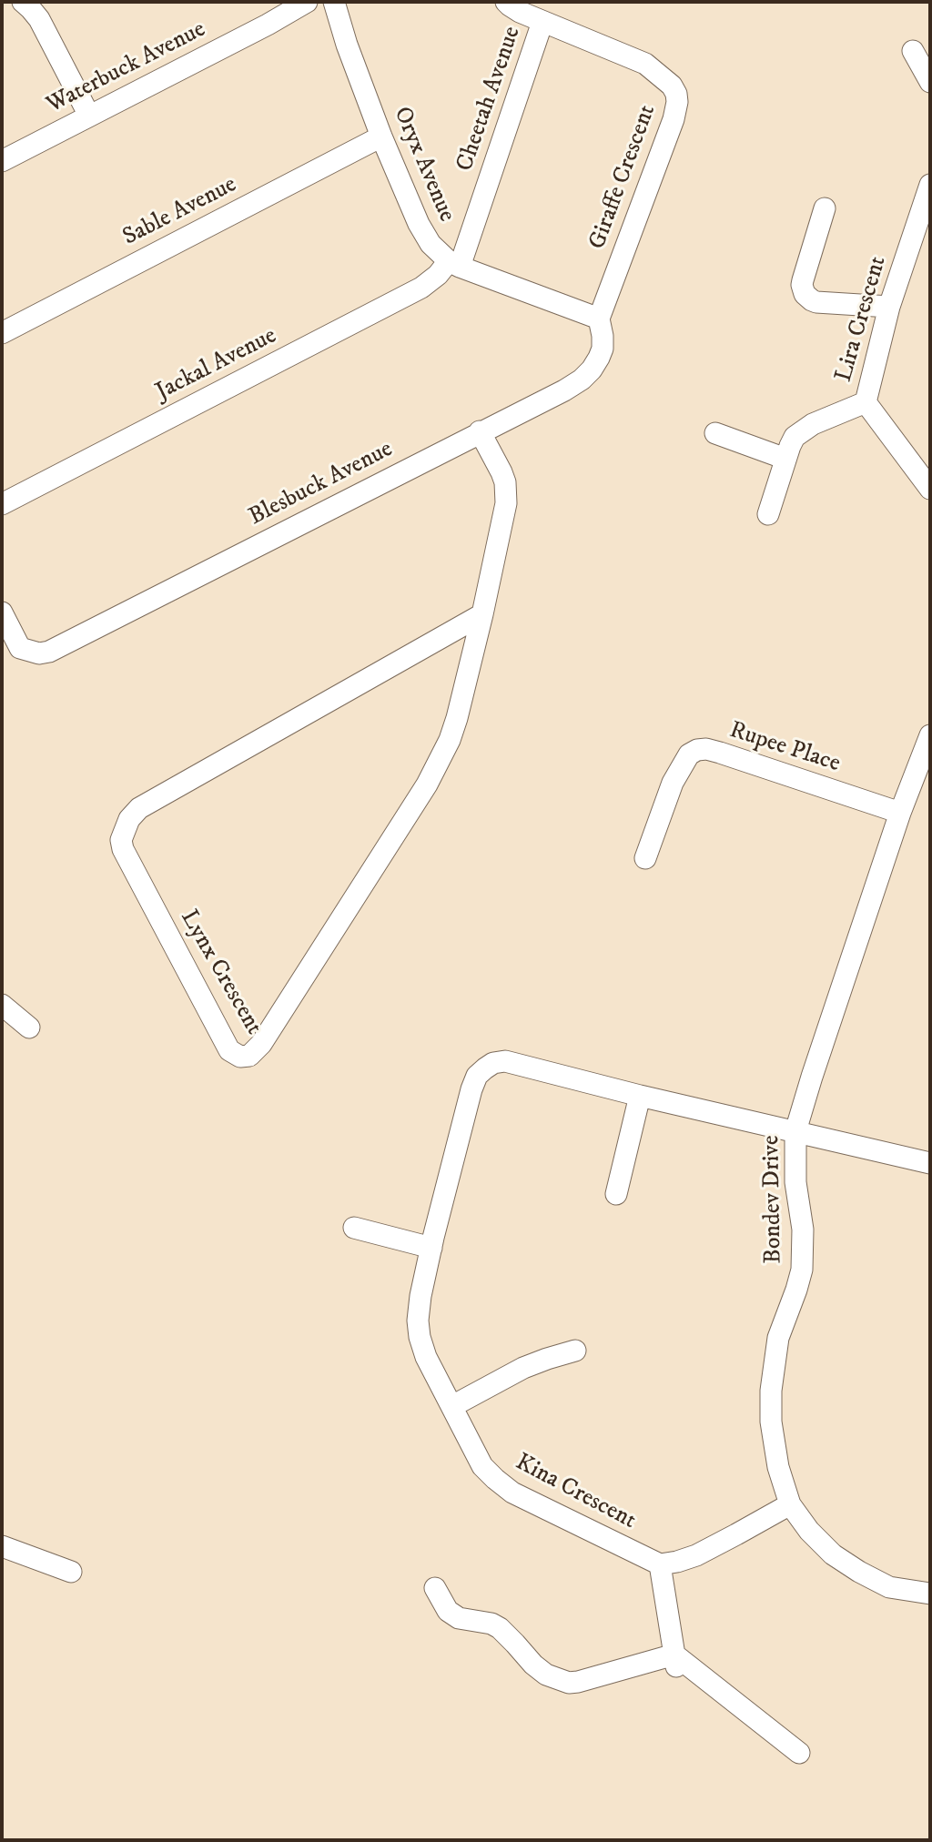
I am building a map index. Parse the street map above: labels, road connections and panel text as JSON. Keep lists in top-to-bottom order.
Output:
{
  "streets": {
    "street": [
      "Waterbuck Avenue",
      "Cheetah Avenue",
      "Oryx Avenue",
      "Giraffe Crescent",
      "Sable Avenue",
      "Lira Crescent",
      "Jackal Avenue",
      "Blesbuck Avenue",
      "Rupee Place",
      "Lynx Crescent",
      "Bondev Drive",
      "Kina Crescent"
    ]
  },
  "crossings": [
    ["Cheetah Avenue", "Oryx Avenue"],
    ["Cheetah Avenue", "Giraffe Crescent"],
    ["Cheetah Avenue", "Jackal Avenue"],
    ["Oryx Avenue", "Giraffe Crescent"],
    ["Oryx Avenue", "Sable Avenue"],
    ["Oryx Avenue", "Jackal Avenue"],
    ["Oryx Avenue", "Blesbuck Avenue"],
    ["Giraffe Crescent", "Blesbuck Avenue"],
    ["Blesbuck Avenue", "Lynx Crescent"],
    ["Rupee Place", "Bondev Drive"],
    ["Bondev Drive", "Kina Crescent"]
  ]
}
